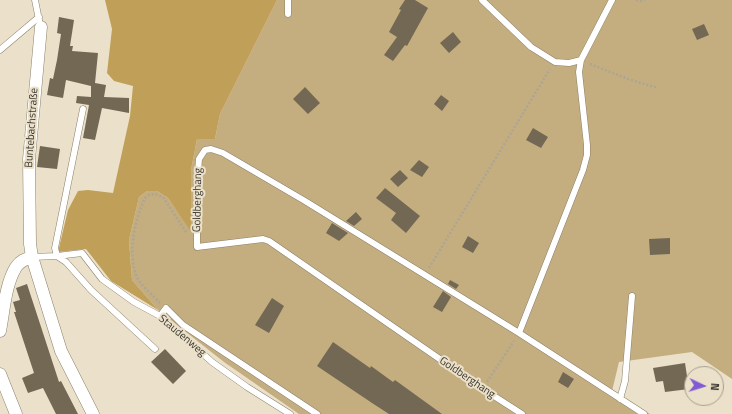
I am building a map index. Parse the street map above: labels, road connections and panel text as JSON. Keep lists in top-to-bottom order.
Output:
{
  "streets": {
    "street": ["Buntebachstraße"],
    "lane": ["Goldberghang", "Staudenweg"]
  },
  "north": "right"
}
